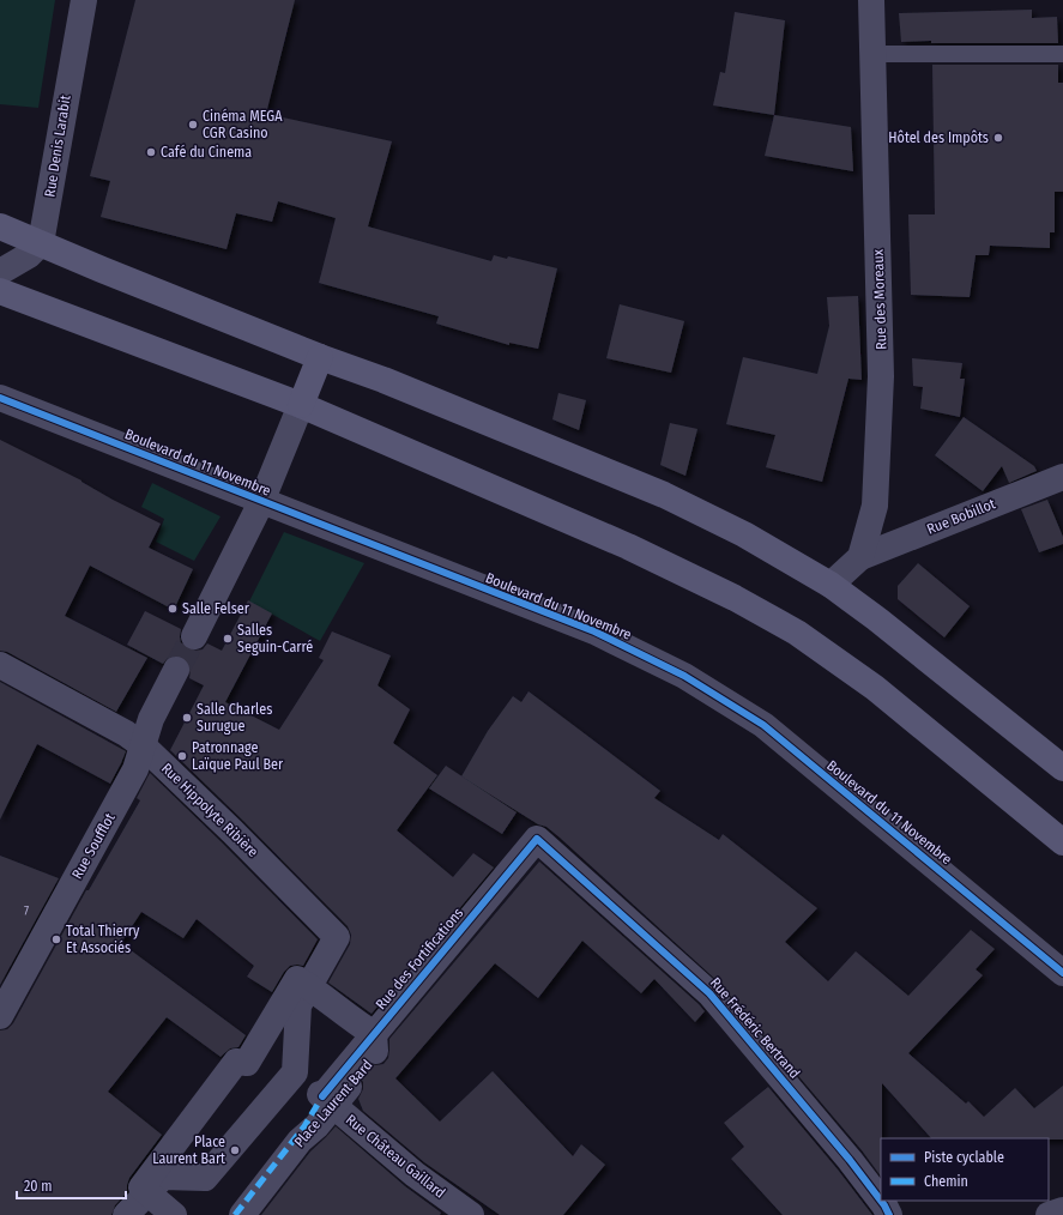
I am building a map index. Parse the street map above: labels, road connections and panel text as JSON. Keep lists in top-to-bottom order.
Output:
{
  "streets": {
    "street": [
      "Rue Denis Larabit",
      "Rue des Moreaux",
      "Boulevard du 11 Novembre",
      "Rue Bobillot",
      "Rue Hippolyte Ribière",
      "Rue Soufflot",
      "Rue des Fortifications",
      "Rue Frédéric Bertrand",
      "Place Laurent Bard",
      "Rue Château Gaillard"
    ]
  },
  "crossings": [
    ["Rue des Moreaux", "Rue Bobillot"],
    ["Rue Hippolyte Ribière", "Rue Soufflot"],
    ["Rue des Fortifications", "Rue Frédéric Bertrand"],
    ["Rue des Fortifications", "Place Laurent Bard"],
    ["Rue des Fortifications", "Rue Château Gaillard"],
    ["Place Laurent Bard", "Rue Château Gaillard"]
  ],
  "places": [
    "Cinéma MEGA CGR Casino",
    "Hôtel des Impôts",
    "Café du Cinema",
    "Salle Felser",
    "Salles Seguin-Carré",
    "Salle Charles Surugue",
    "Patronnage Laïque Paul Ber",
    "Total Thierry Et Associés",
    "Place Laurent Bart"
  ],
  "house_numbers": ["7"],
  "legend": ["Piste cyclable", "Chemin"],
  "scale_bar": "20 m"
}
